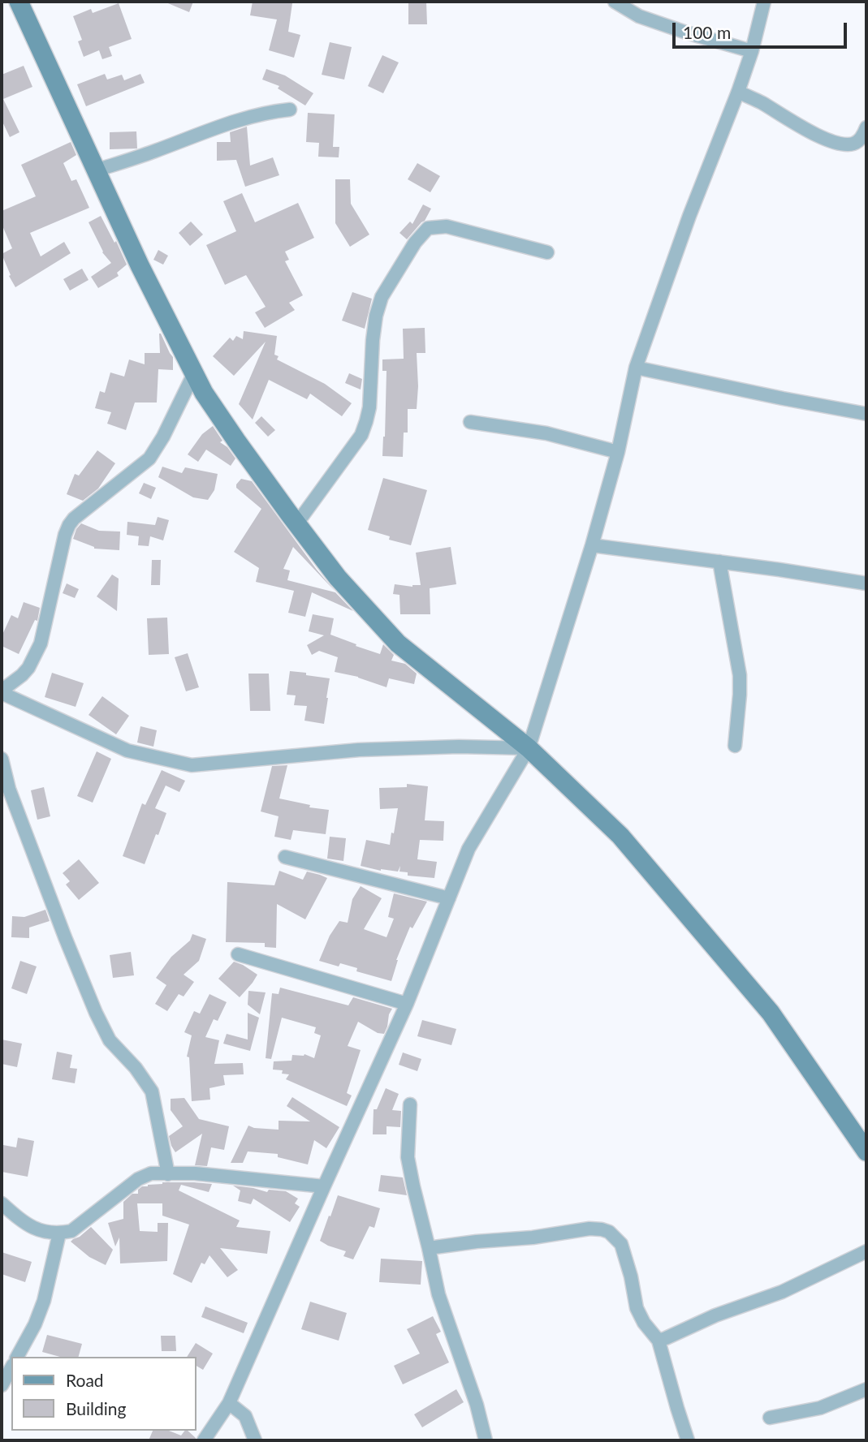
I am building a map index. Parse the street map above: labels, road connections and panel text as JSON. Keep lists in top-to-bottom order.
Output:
{
  "legend": ["Road", "Building"],
  "scale_bar": "100 m"
}
